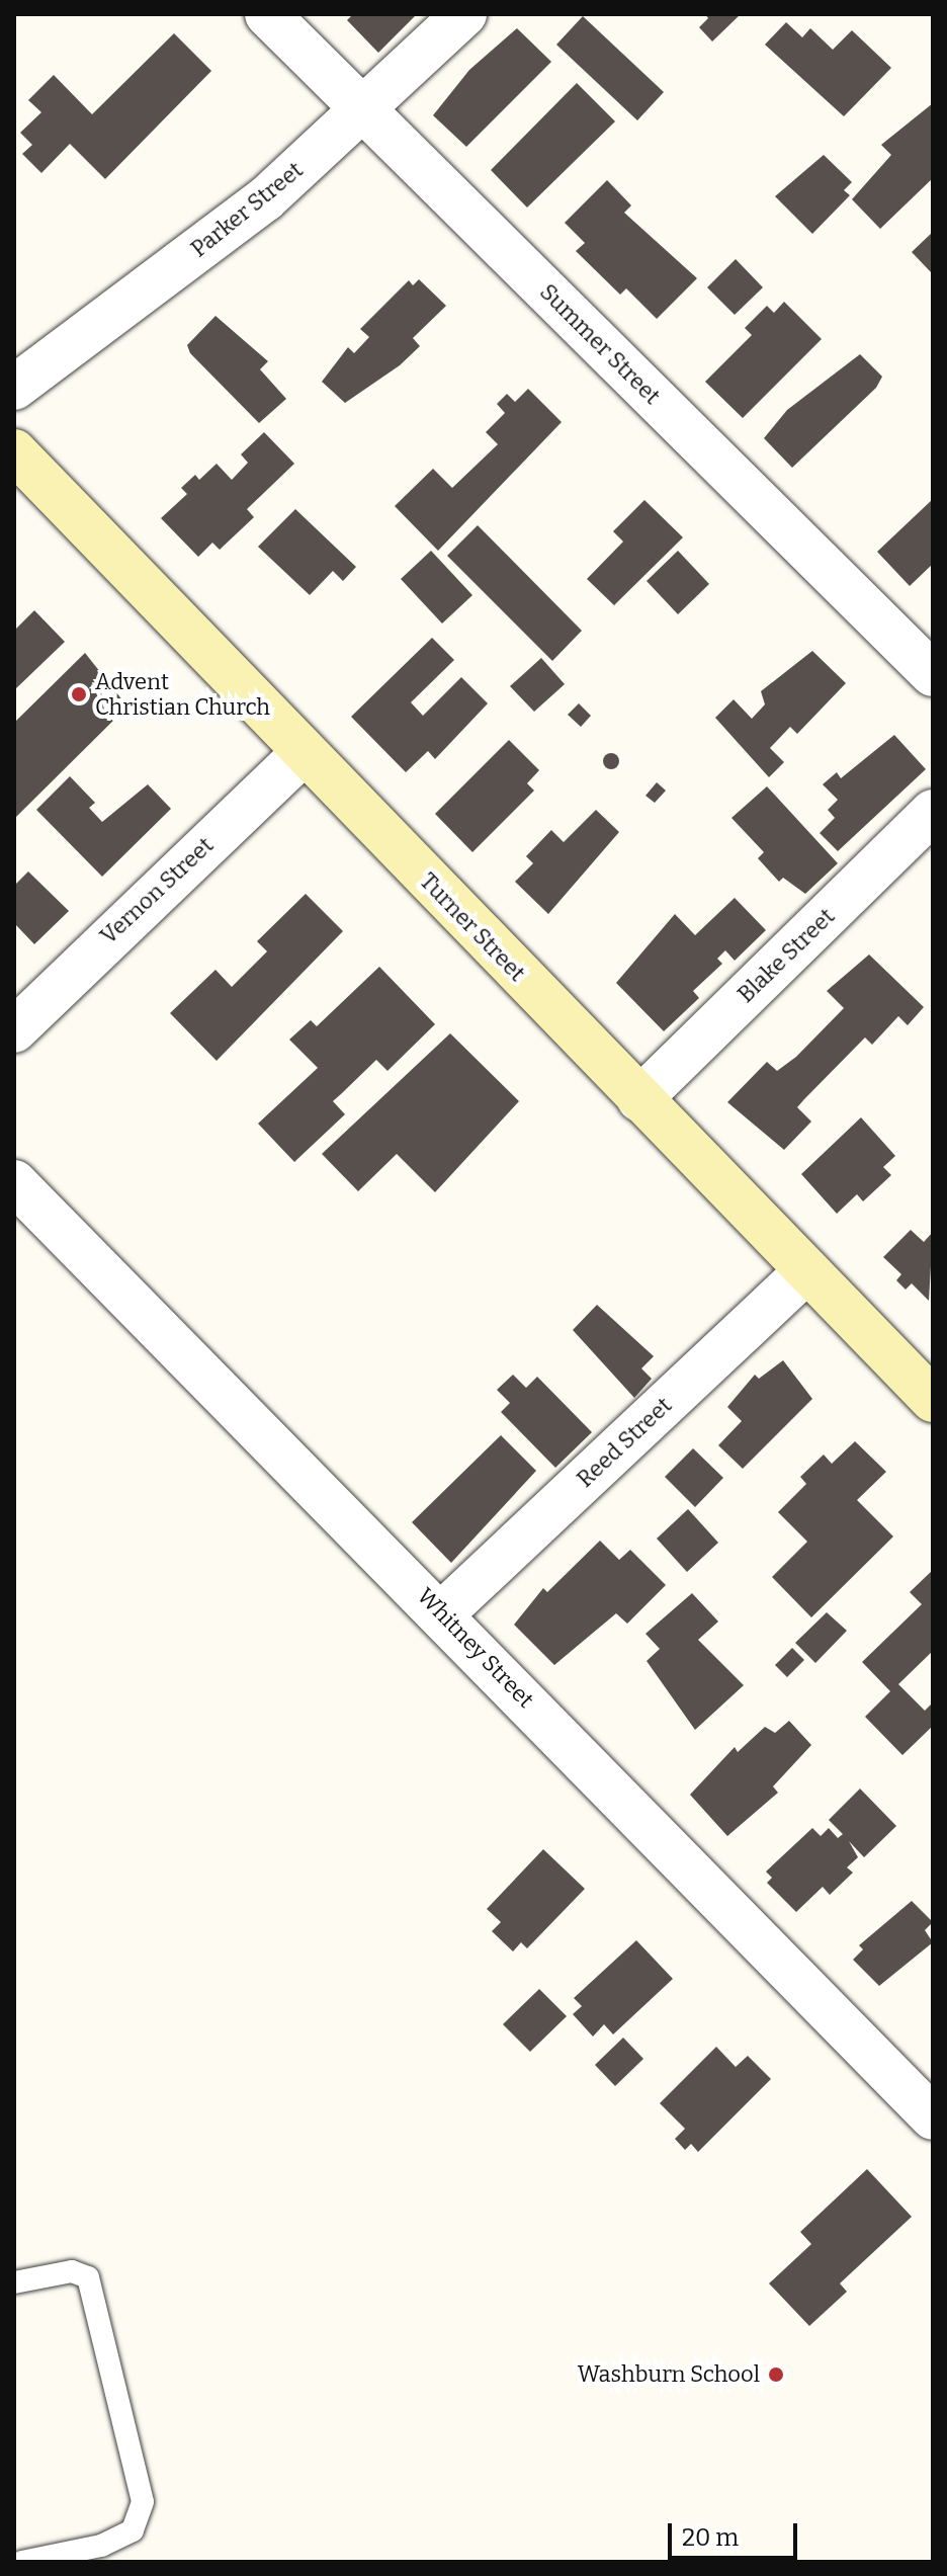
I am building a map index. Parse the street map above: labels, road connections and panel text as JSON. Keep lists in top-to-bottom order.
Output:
{
  "streets": {
    "main road": ["Turner Street"],
    "street": [
      "Parker Street",
      "Summer Street",
      "Vernon Street",
      "Blake Street",
      "Reed Street",
      "Whitney Street"
    ]
  },
  "crossings": [
    ["Parker Street", "Summer Street"],
    ["Vernon Street", "Turner Street"],
    ["Turner Street", "Blake Street"],
    ["Turner Street", "Reed Street"],
    ["Reed Street", "Whitney Street"]
  ],
  "places": ["Advent Christian Church", "Washburn School"],
  "scale_bar": "20 m"
}
